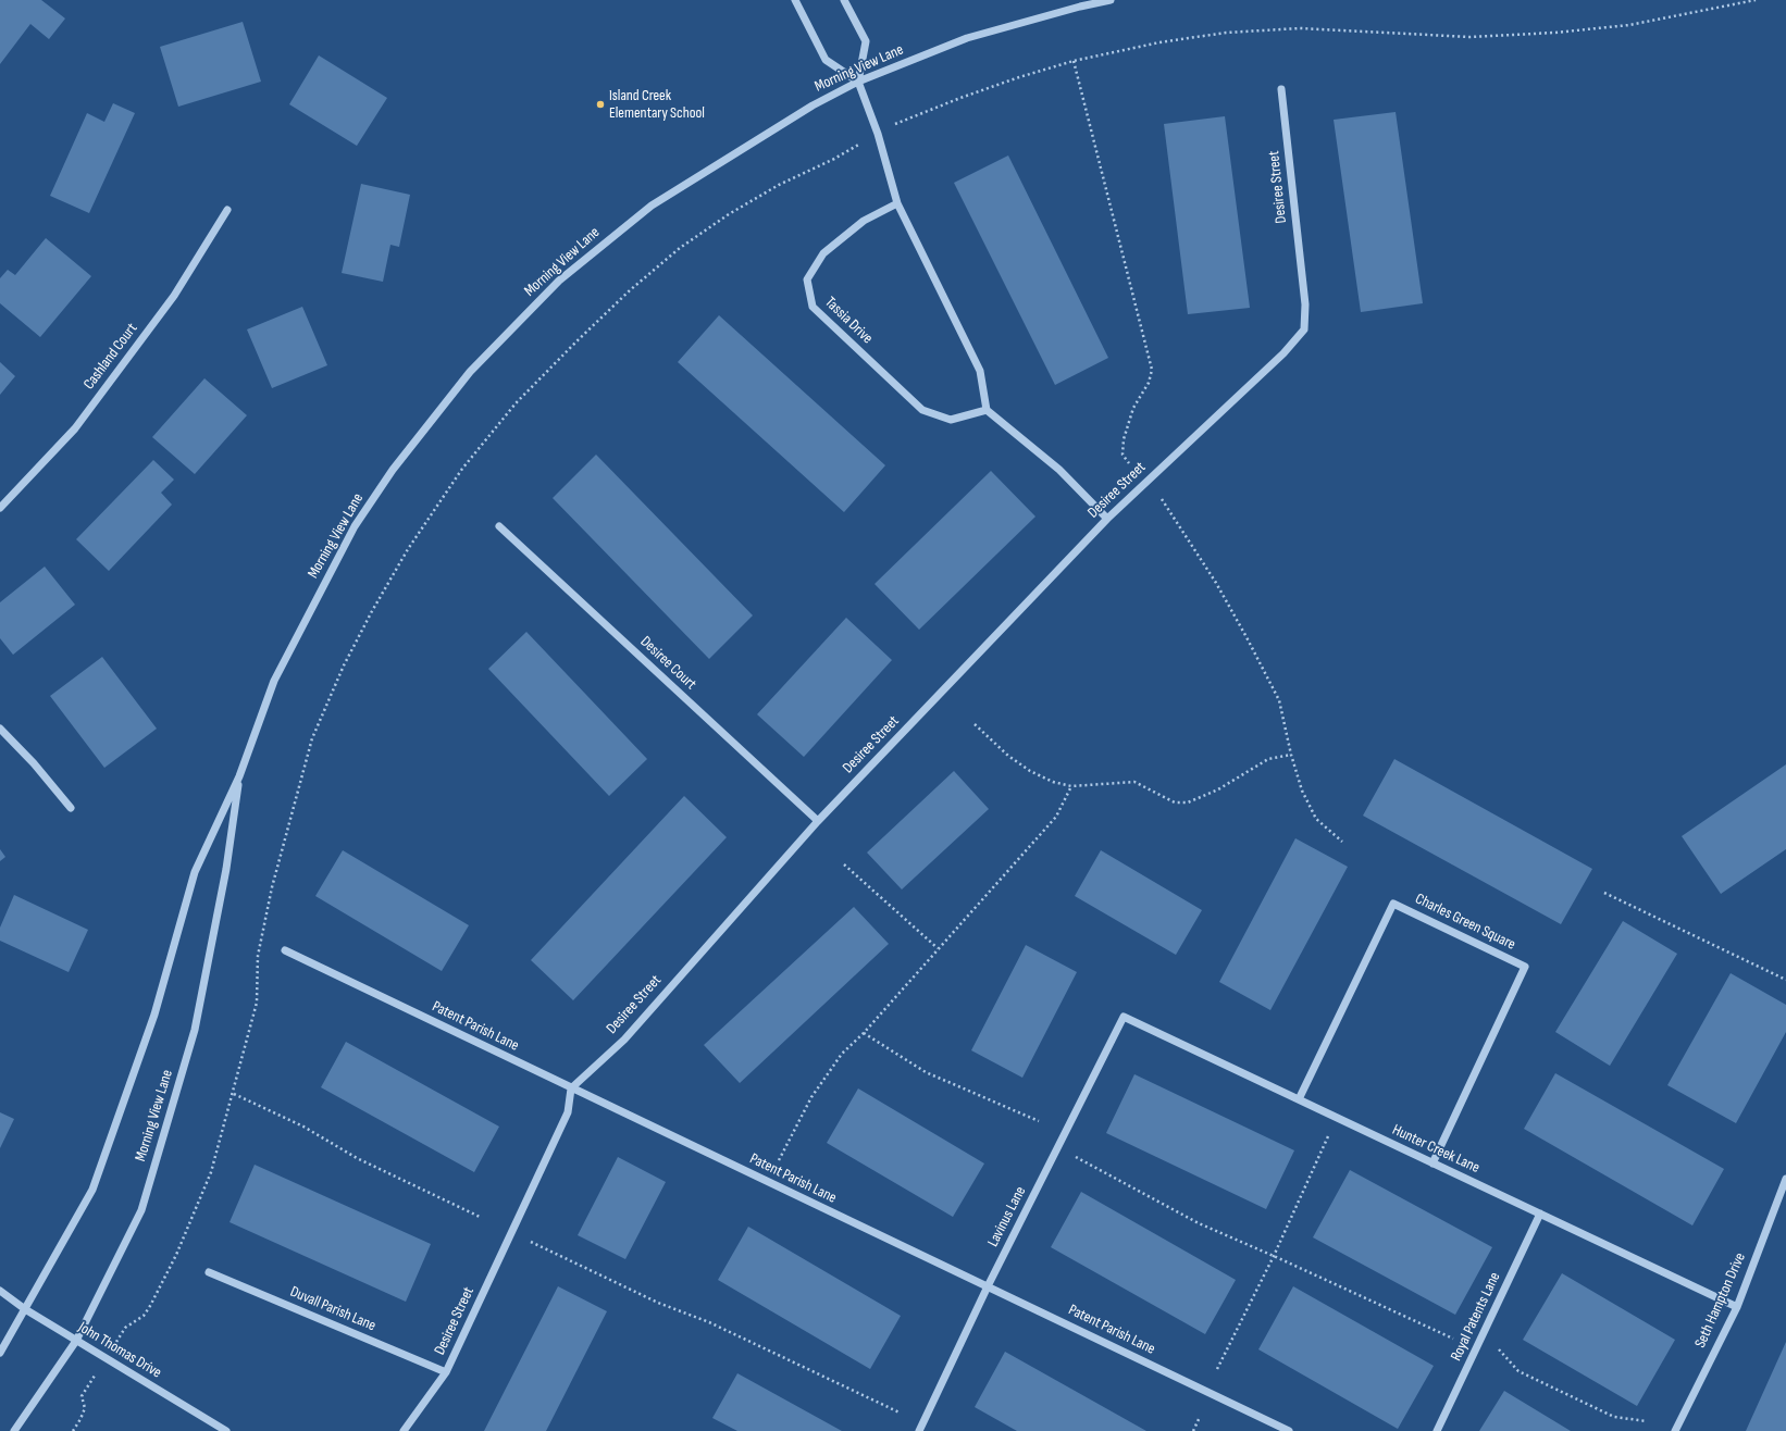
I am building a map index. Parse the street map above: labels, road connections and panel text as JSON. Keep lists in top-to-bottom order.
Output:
{
  "streets": {
    "street": [
      "Morning View Lane",
      "Desiree Street",
      "Tassia Drive",
      "Cashland Court",
      "Desiree Court",
      "Charles Green Square",
      "Patent Parish Lane",
      "Hunter Creek Lane",
      "Lavinus Lane",
      "Seth Hampton Drive",
      "Duvall Parish Lane",
      "Royal Patents Lane",
      "John Thomas Drive"
    ]
  },
  "crossings": [
    ["Morning View Lane", "John Thomas Drive"],
    ["Desiree Street", "Desiree Court"],
    ["Desiree Street", "Patent Parish Lane"],
    ["Desiree Street", "Duvall Parish Lane"],
    ["Charles Green Square", "Hunter Creek Lane"],
    ["Patent Parish Lane", "Lavinus Lane"],
    ["Hunter Creek Lane", "Lavinus Lane"],
    ["Hunter Creek Lane", "Seth Hampton Drive"],
    ["Hunter Creek Lane", "Royal Patents Lane"]
  ],
  "places": ["Island Creek Elementary School"]
}
